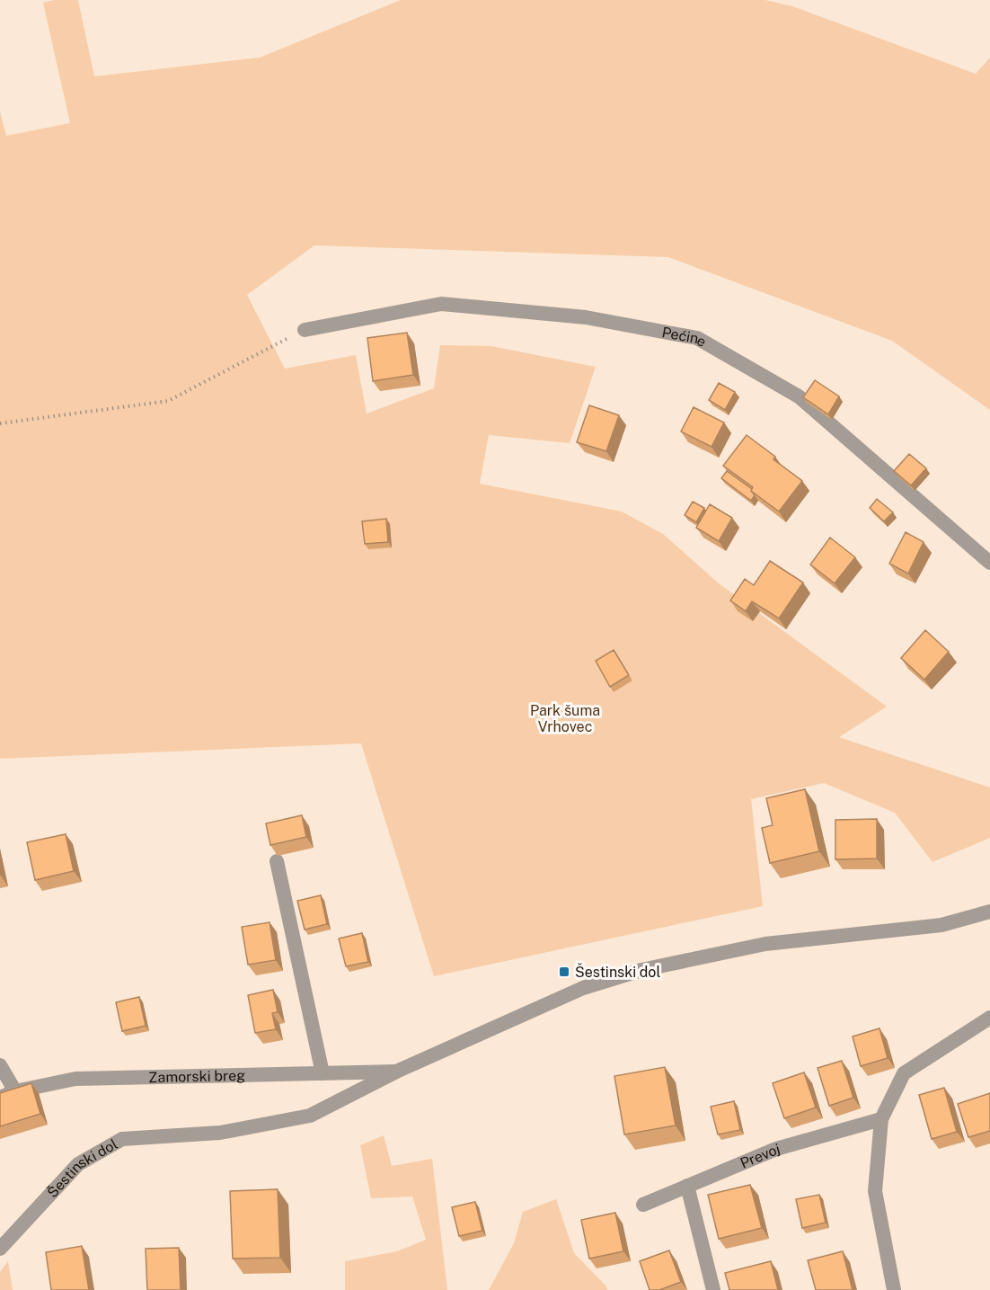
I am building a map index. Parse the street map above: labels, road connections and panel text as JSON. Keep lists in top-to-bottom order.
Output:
{
  "streets": {
    "street": [
      "Pećine",
      "Zamorski breg",
      "Prevoj",
      "Šestinski dol"
    ]
  },
  "crossings": [
    ["Zamorski breg", "Šestinski dol"]
  ],
  "parks": ["Park šuma Vrhovec"],
  "places": {
    "transit": ["Šestinski dol"]
  }
}
